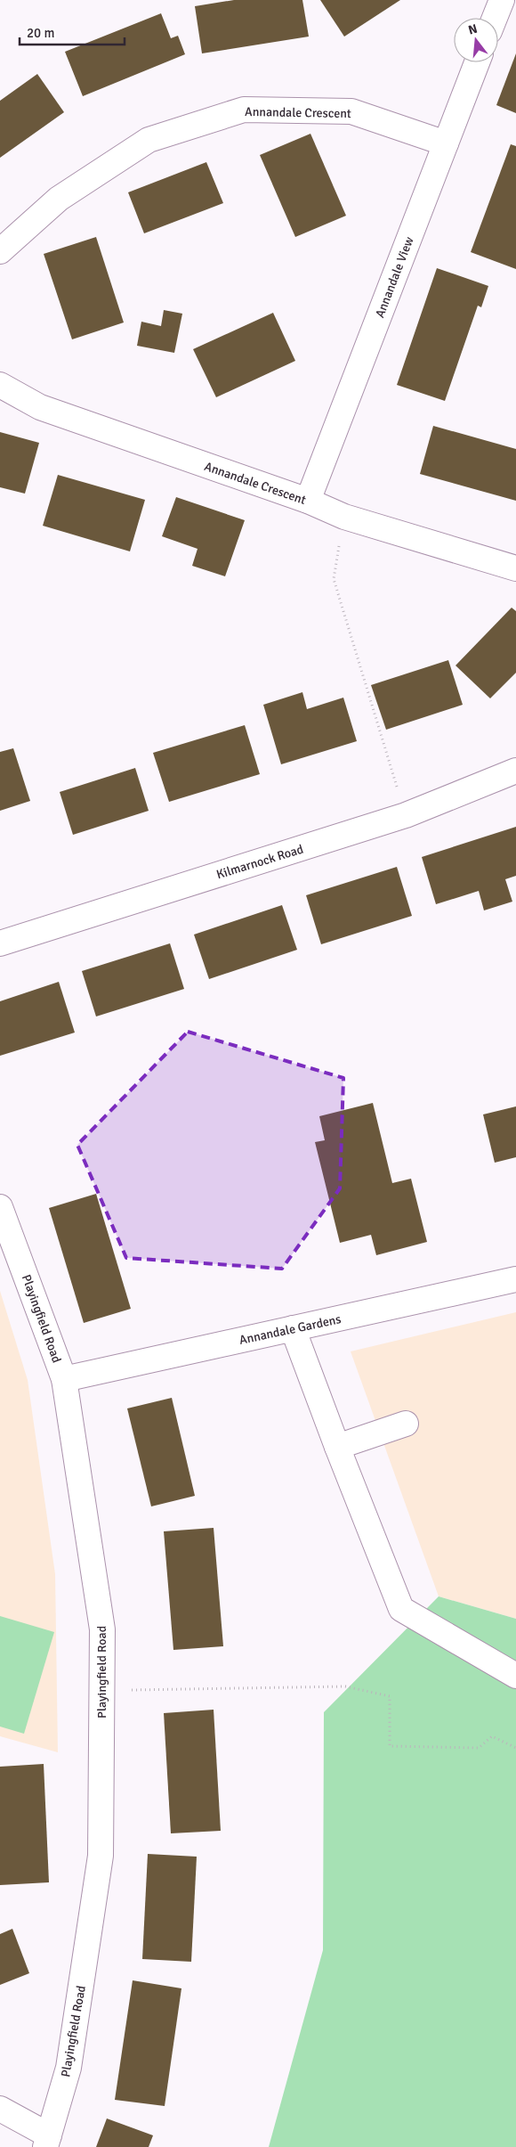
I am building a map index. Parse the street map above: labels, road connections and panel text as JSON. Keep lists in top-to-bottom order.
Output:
{
  "streets": {
    "street": [
      "Annandale Crescent",
      "Annandale View",
      "Kilmarnock Road",
      "Playingfield Road",
      "Annandale Gardens"
    ]
  },
  "crossings": [
    ["Annandale Crescent", "Annandale View"],
    ["Playingfield Road", "Annandale Gardens"]
  ],
  "scale_bar": "20 m",
  "north": "top"
}
